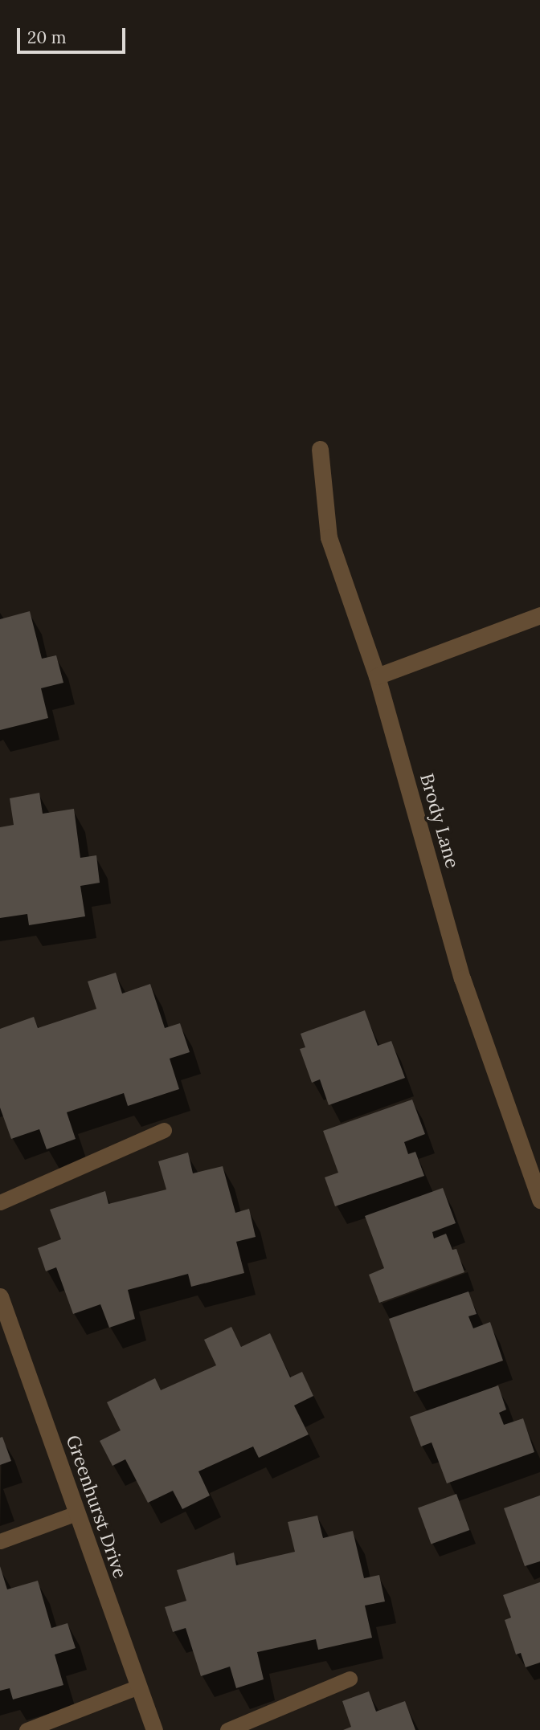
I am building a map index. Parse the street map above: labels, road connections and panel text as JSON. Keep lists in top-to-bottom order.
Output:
{
  "streets": {
    "street": ["Brody Lane", "Greenhurst Drive"]
  },
  "scale_bar": "20 m"
}
